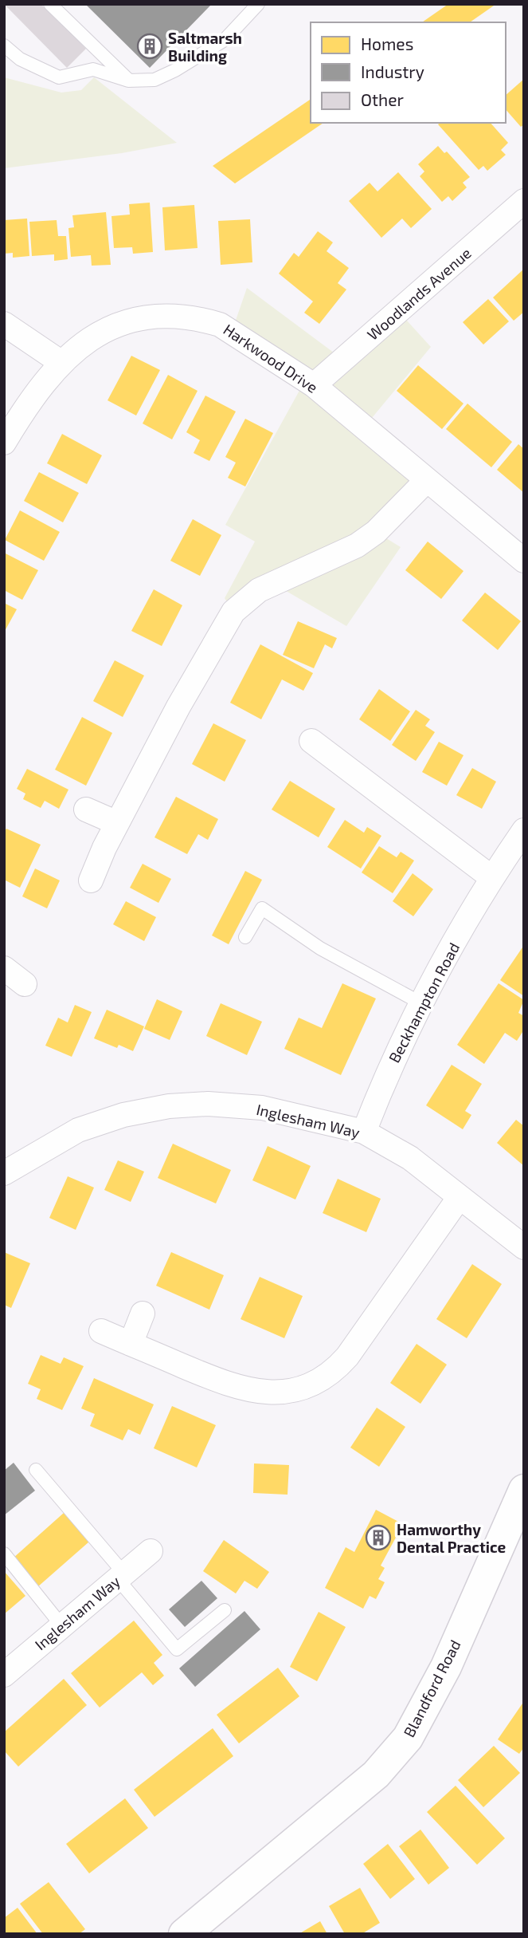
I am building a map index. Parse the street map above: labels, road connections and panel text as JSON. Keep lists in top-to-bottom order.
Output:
{
  "streets": {
    "main road": ["Blandford Road"],
    "street": [
      "Woodlands Avenue",
      "Harkwood Drive",
      "Beckhampton Road",
      "Inglesham Way"
    ]
  },
  "crossings": [
    ["Woodlands Avenue", "Harkwood Drive"],
    ["Beckhampton Road", "Inglesham Way"]
  ],
  "places": {
    "building": ["Saltmarsh Building", "Hamworthy Dental Practice"]
  },
  "legend": ["Homes", "Industry", "Other"]
}
